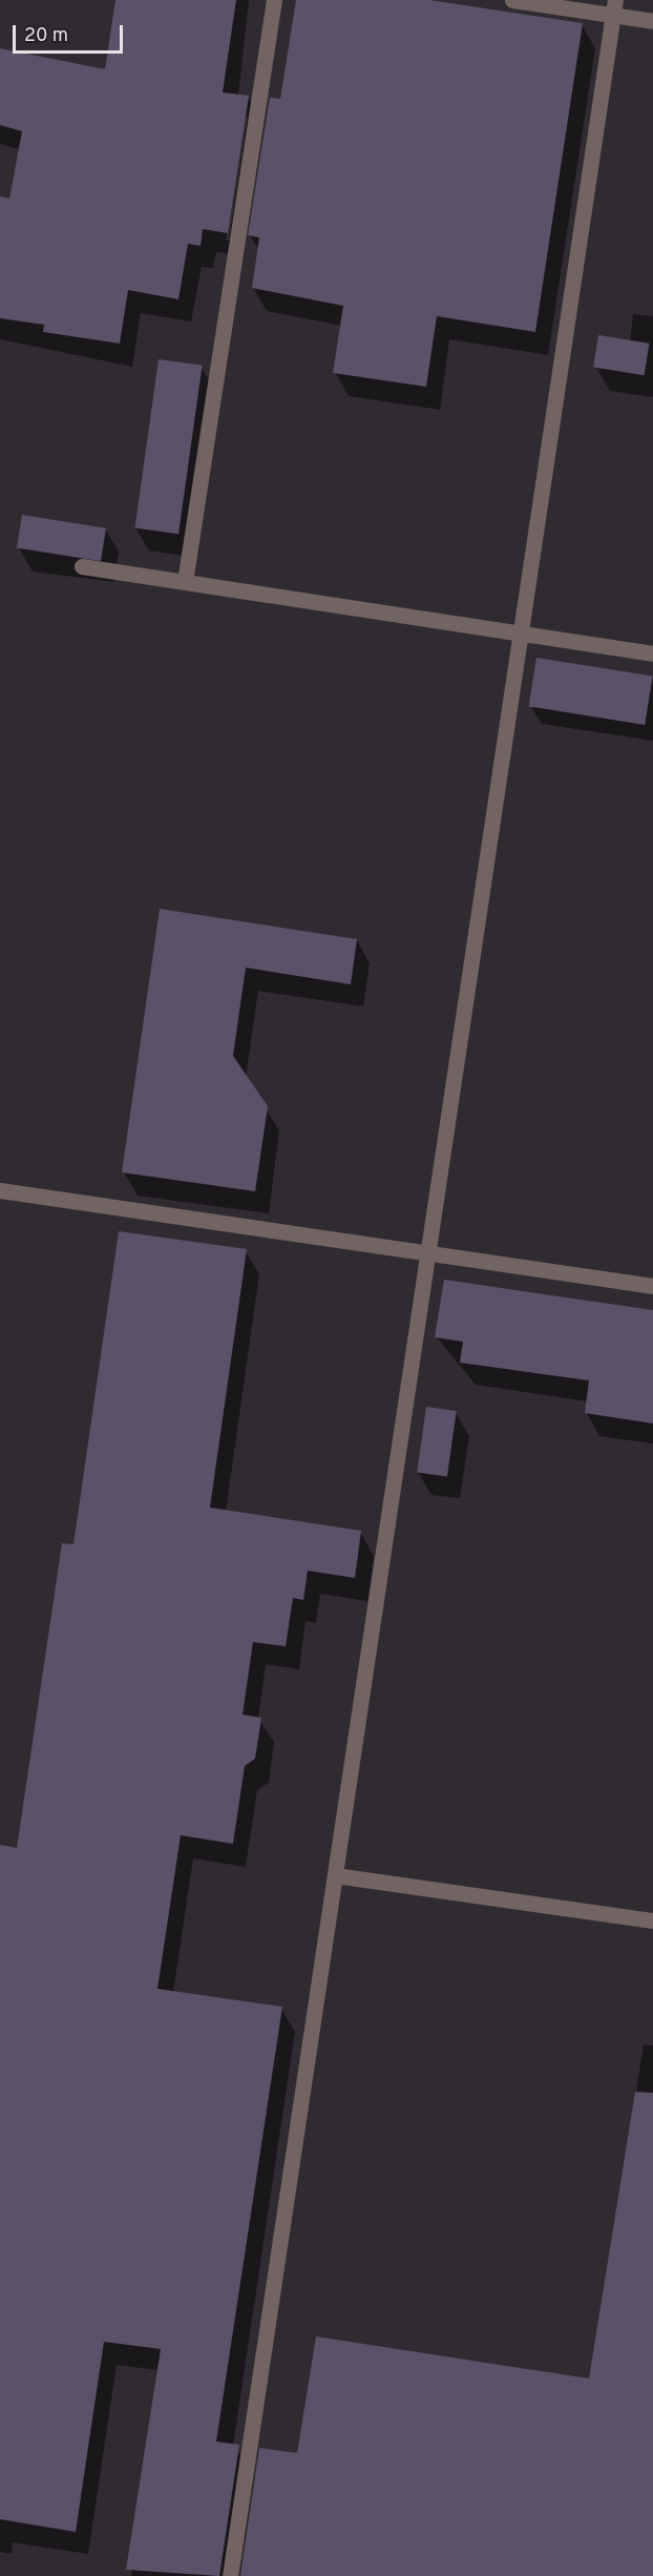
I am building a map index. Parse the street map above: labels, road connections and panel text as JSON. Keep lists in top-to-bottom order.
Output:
{
  "scale_bar": "20 m"
}
